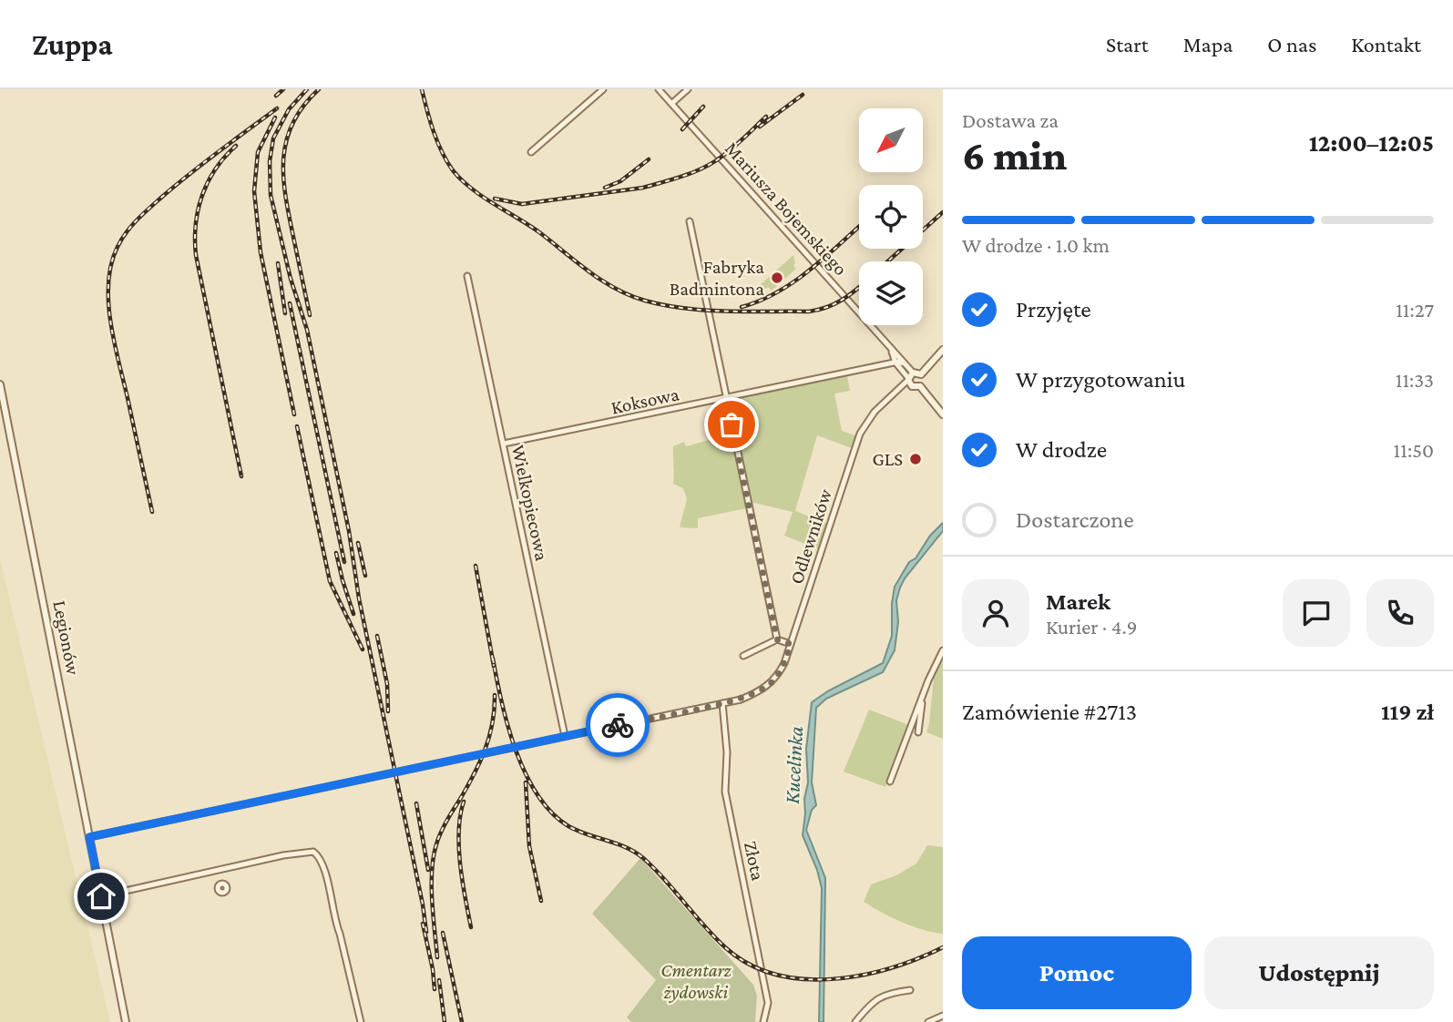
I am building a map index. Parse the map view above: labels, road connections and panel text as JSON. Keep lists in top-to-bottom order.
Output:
{
  "streets": {
    "street": [
      "Mariusza Bojemskiego",
      "Koksowa",
      "Wielkopiecowa",
      "Odlewników",
      "Legionów",
      "Złota"
    ]
  },
  "crossings": [
    ["Mariusza Bojemskiego", "Koksowa"],
    ["Mariusza Bojemskiego", "Odlewników"],
    ["Koksowa", "Wielkopiecowa"],
    ["Wielkopiecowa", "Odlewników"],
    ["Odlewników", "Legionów"],
    ["Odlewników", "Złota"]
  ],
  "water": ["Kucelinka"],
  "parks": ["Cmentarz żydowski"],
  "places": ["Fabryka Badmintona", "GLS"],
  "north": "bottom left",
  "page": {
    "header": "Zuppa",
    "nav": [
      "Start",
      "Mapa",
      "O nas",
      "Kontakt"
    ],
    "heading": ["6 min", "Dostawa za", "12:00–12:05"],
    "panel": [
      "Marek",
      "Kurier · 4.9",
      "Zamówienie #2713",
      "119 zł"
    ],
    "bar": "W drodze · 1.0 km",
    "list": [
      ["Przyjęte", "11:27"],
      ["W przygotowaniu", "11:33"],
      ["W drodze", "11:50"],
      "Dostarczone"
    ],
    "buttons": ["Pomoc", "Udostępnij"]
  }
}
